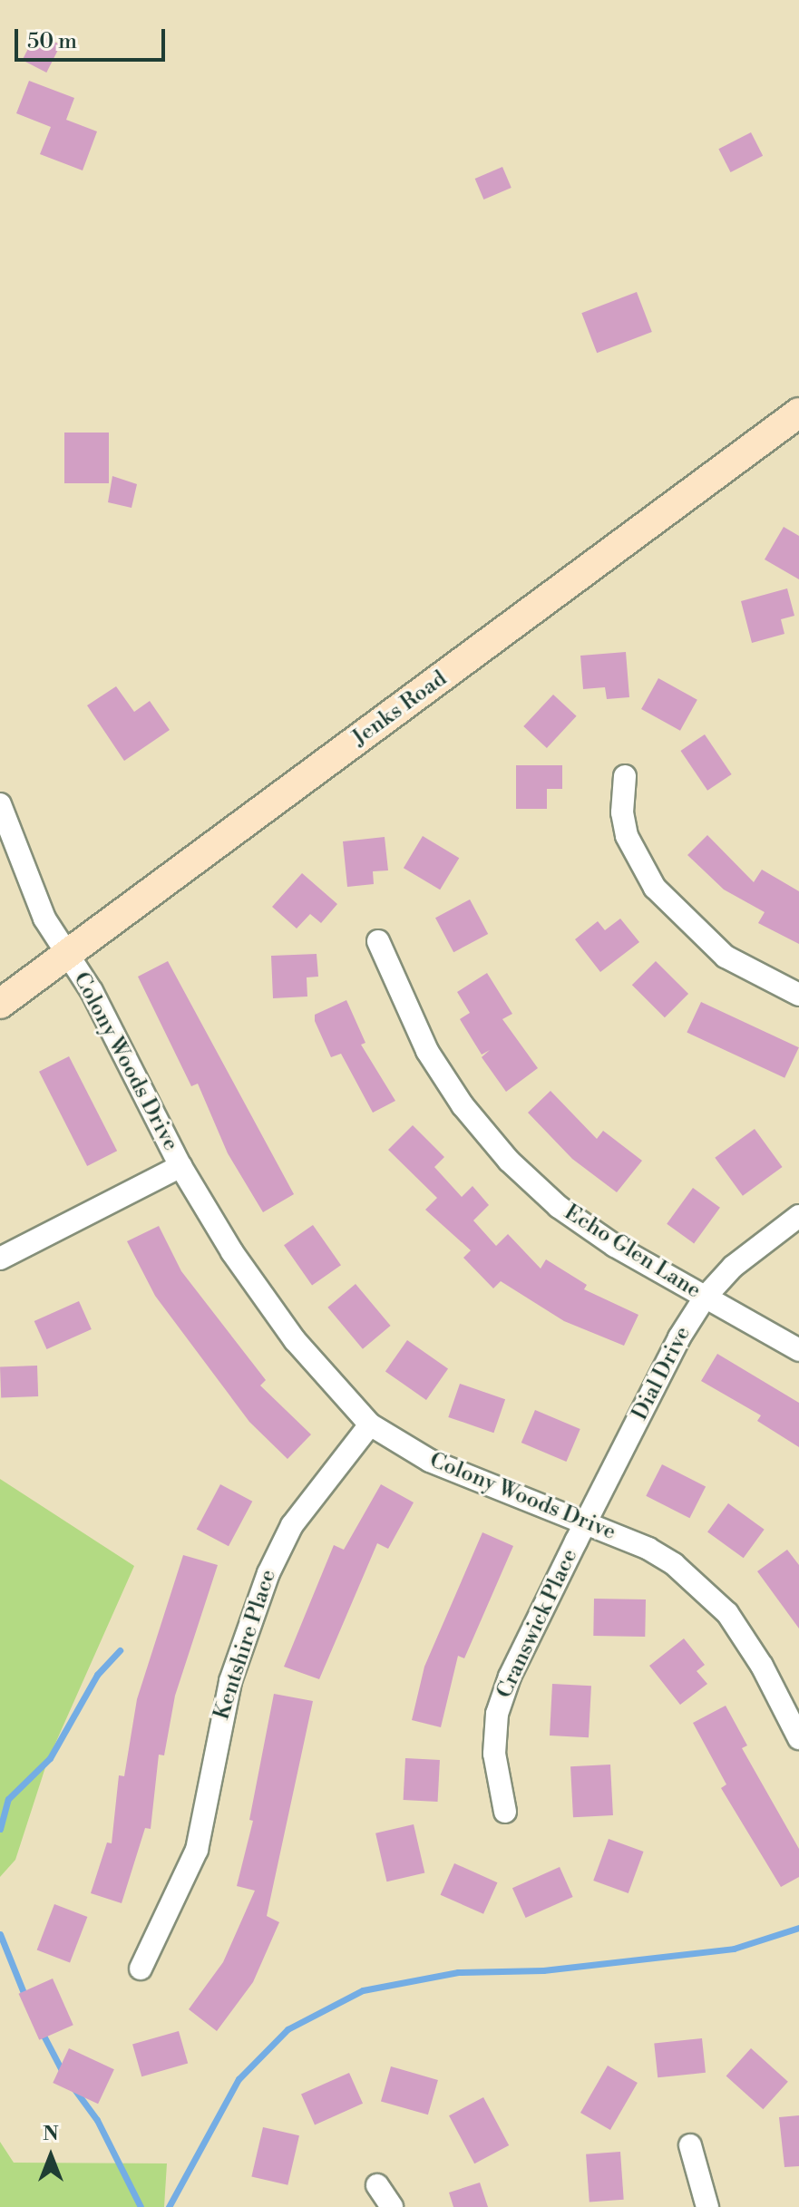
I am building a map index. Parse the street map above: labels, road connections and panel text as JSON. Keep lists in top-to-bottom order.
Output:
{
  "streets": {
    "street": [
      "Jenks Road",
      "Colony Woods Drive",
      "Echo Glen Lane",
      "Dial Drive",
      "Cranswick Place",
      "Kentshire Place"
    ]
  },
  "crossings": [
    ["Jenks Road", "Colony Woods Drive"],
    ["Colony Woods Drive", "Dial Drive"],
    ["Colony Woods Drive", "Cranswick Place"],
    ["Colony Woods Drive", "Kentshire Place"],
    ["Echo Glen Lane", "Dial Drive"],
    ["Dial Drive", "Cranswick Place"]
  ],
  "scale_bar": "50 m",
  "north": "top"
}
